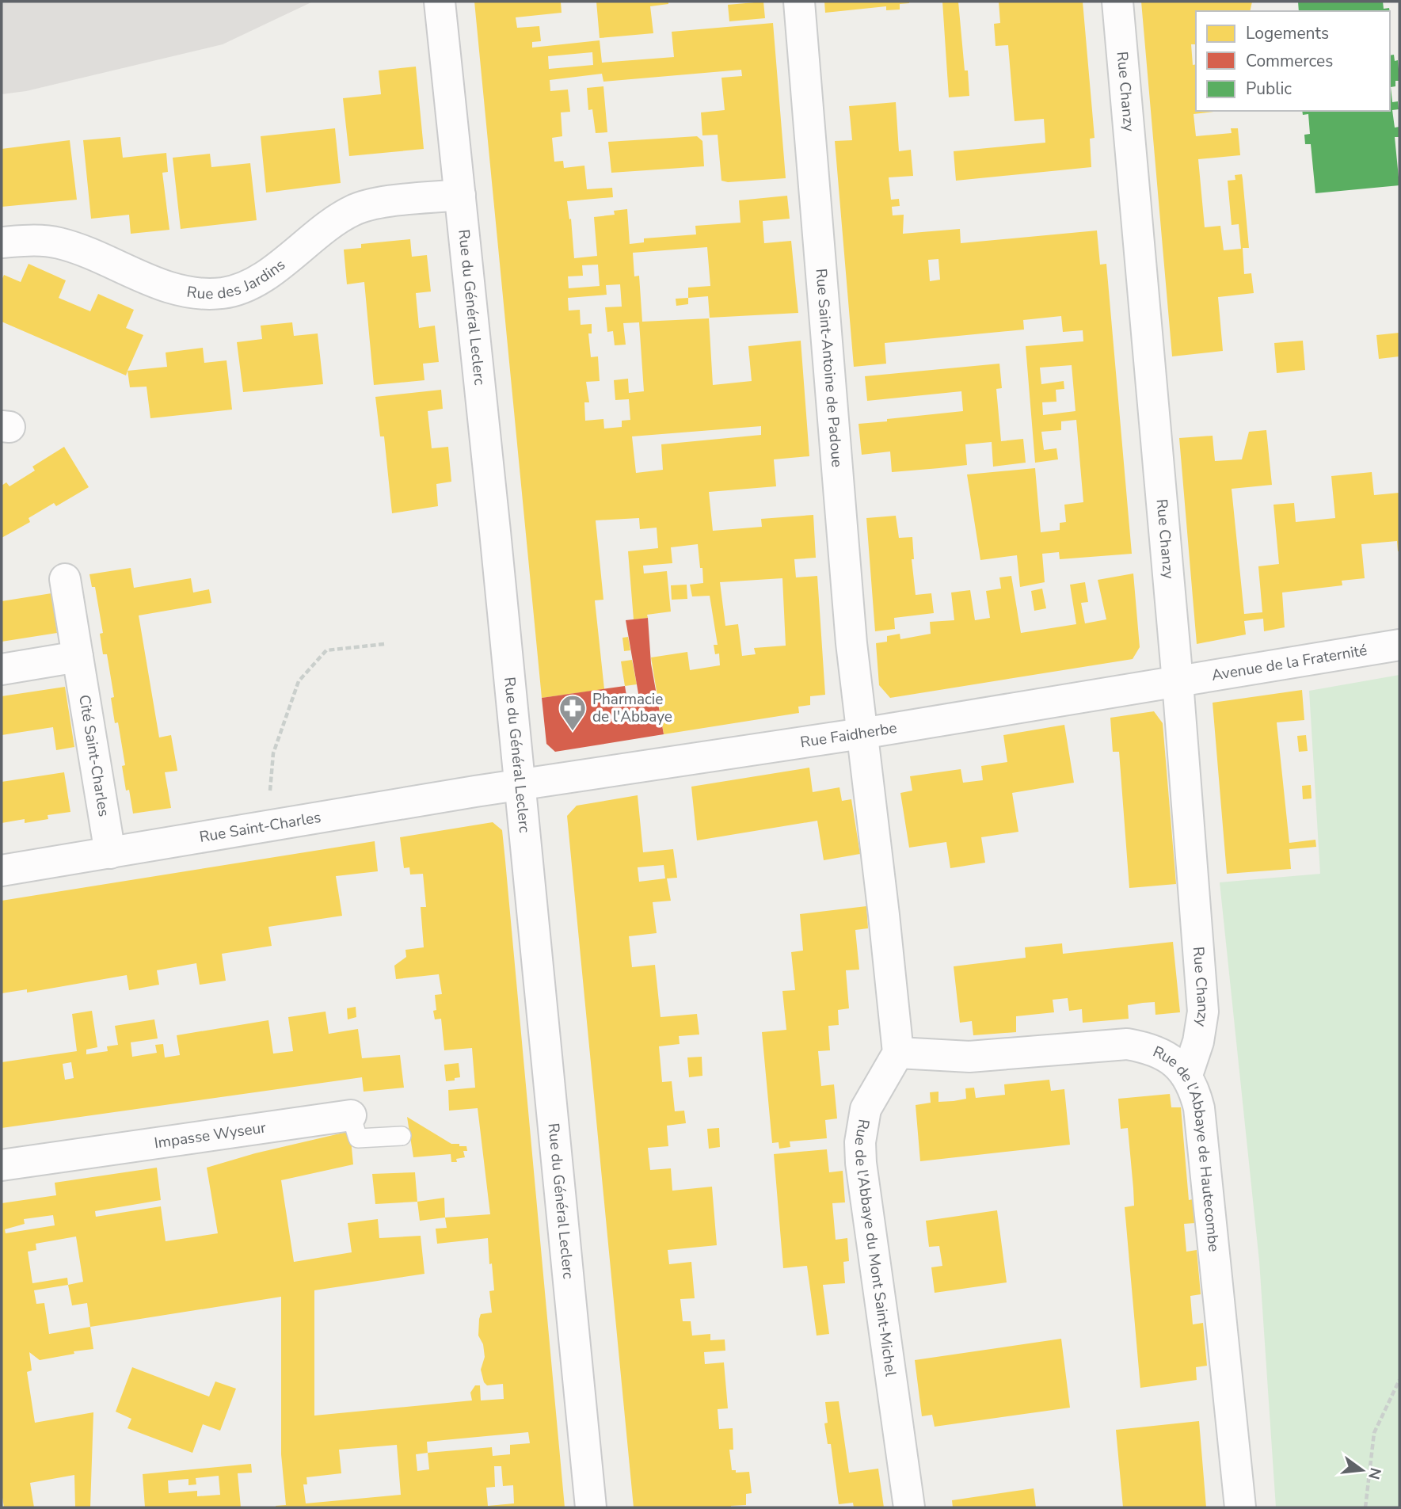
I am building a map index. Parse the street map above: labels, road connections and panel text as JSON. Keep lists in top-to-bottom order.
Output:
{
  "streets": {
    "street": [
      "Rue Chanzy",
      "Rue des Jardins",
      "Rue du Général Leclerc",
      "Rue Saint-Antoine de Padoue",
      "Avenue de la Fraternité",
      "Rue Faidherbe",
      "Cité Saint-Charles",
      "Rue Saint-Charles",
      "Impasse Wyseur",
      "Rue de l'Abbaye de Hautecombe",
      "Rue de l'Abbaye du Mont Saint-Michel"
    ]
  },
  "crossings": [
    ["Rue Chanzy", "Avenue de la Fraternité"],
    ["Rue Chanzy", "Rue Faidherbe"],
    ["Rue Chanzy", "Rue de l'Abbaye de Hautecombe"],
    ["Rue des Jardins", "Rue du Général Leclerc"],
    ["Rue du Général Leclerc", "Rue Faidherbe"],
    ["Rue du Général Leclerc", "Rue Saint-Charles"],
    ["Rue Saint-Antoine de Padoue", "Rue Faidherbe"],
    ["Avenue de la Fraternité", "Rue Faidherbe"],
    ["Rue Faidherbe", "Rue Saint-Charles"],
    ["Cité Saint-Charles", "Rue Saint-Charles"],
    ["Rue de l'Abbaye de Hautecombe", "Rue de l'Abbaye du Mont Saint-Michel"]
  ],
  "places": {
    "pharmacy": ["Pharmacie de l'Abbaye"]
  },
  "legend": ["Logements", "Commerces", "Public"],
  "north": "right"
}
